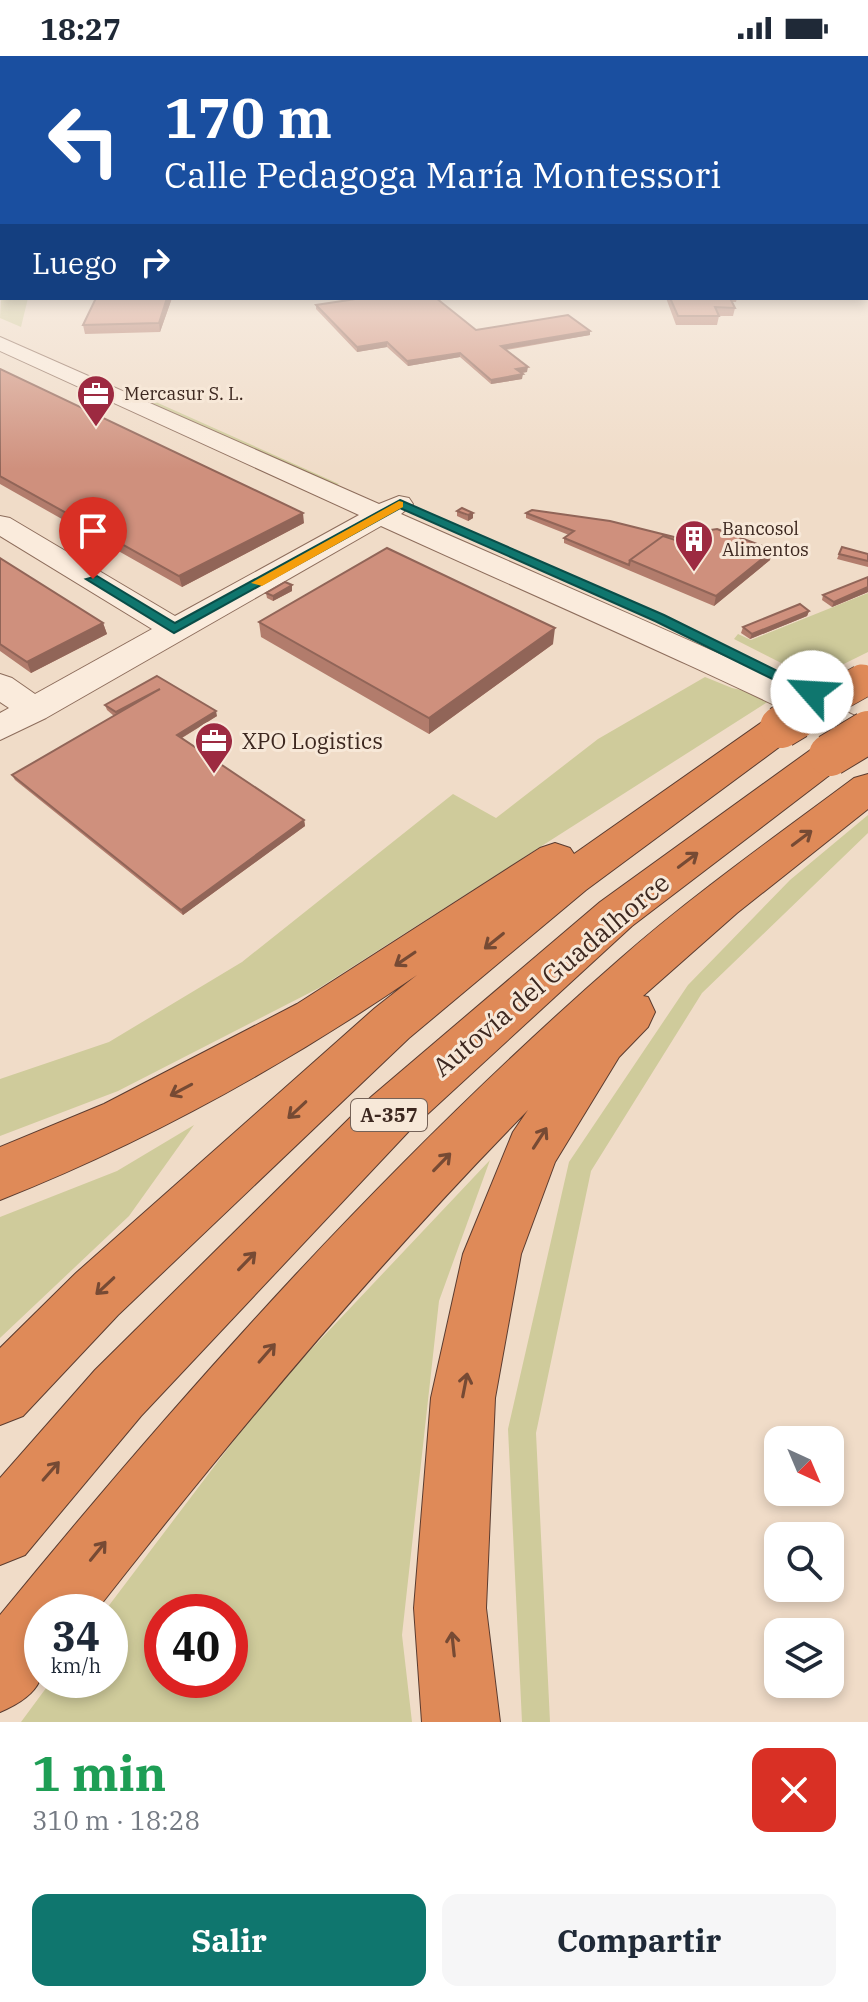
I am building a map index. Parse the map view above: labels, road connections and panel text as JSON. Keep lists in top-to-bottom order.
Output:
{
  "streets": {
    "highway": ["Autovía del Guadalhorce", "A-357"]
  },
  "places": {
    "office": ["Mercasur S. L.", "XPO Logistics"],
    "building": ["Bancosol Alimentos"]
  },
  "north": "bottom right",
  "page": {
    "status": "18:27",
    "turn": ["170 m", "Calle Pedagoga María Montessori"],
    "then": "Luego",
    "speed": "34 km/h",
    "limit": "40",
    "heading": ["1 min", "310 m · 18:28"],
    "buttons": ["Salir", "Compartir"]
  }
}
